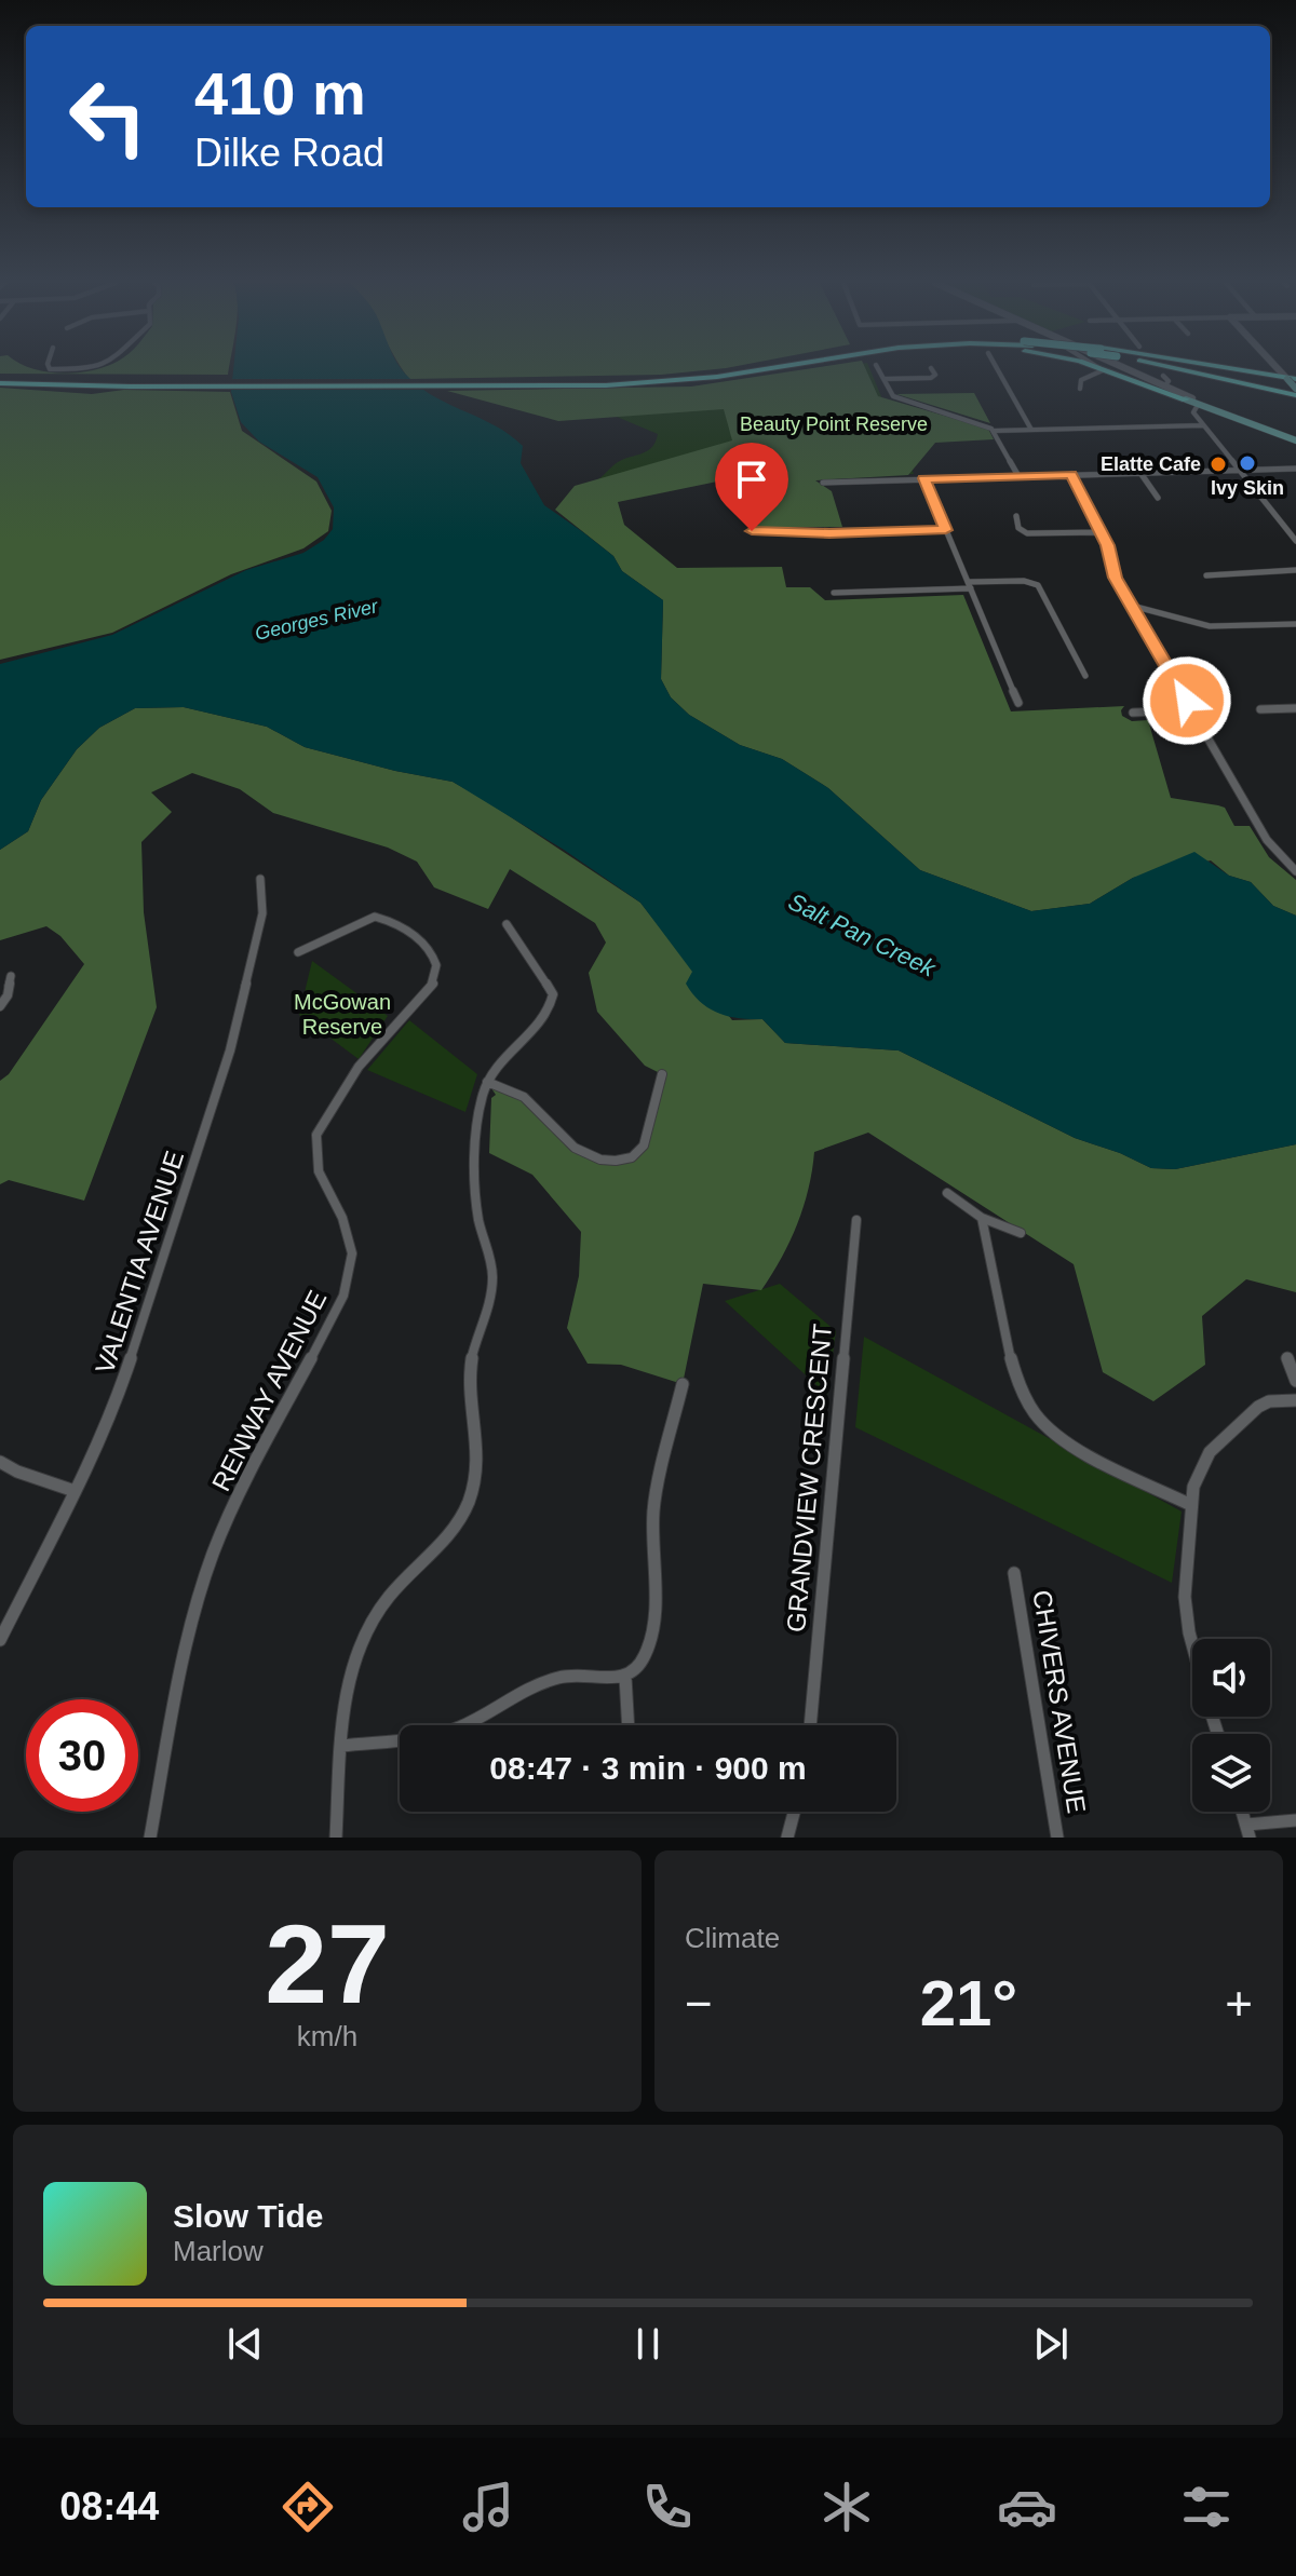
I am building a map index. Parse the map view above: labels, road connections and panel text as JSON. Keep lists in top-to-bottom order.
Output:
{
  "streets": {
    "street": [
      "VALENTIA AVENUE",
      "RENWAY AVENUE",
      "GRANDVIEW CRESCENT",
      "CHIVERS AVENUE"
    ]
  },
  "water": ["Georges River", "Salt Pan Creek"],
  "parks": ["Beauty Point Reserve", "McGowan Reserve"],
  "places": ["Ivy Skin", "Elatte Cafe"],
  "page": {
    "turn": ["410 m", "Dilke Road"],
    "limit": "30",
    "trip": "08:47 · 3 min · 900 m",
    "tile": [
      ["27", "km/h"],
      "Climate"
    ],
    "heat": ["−", "21°", "+"],
    "song": ["Slow Tide", "Marlow"],
    "tabs": "08:44"
  }
}
